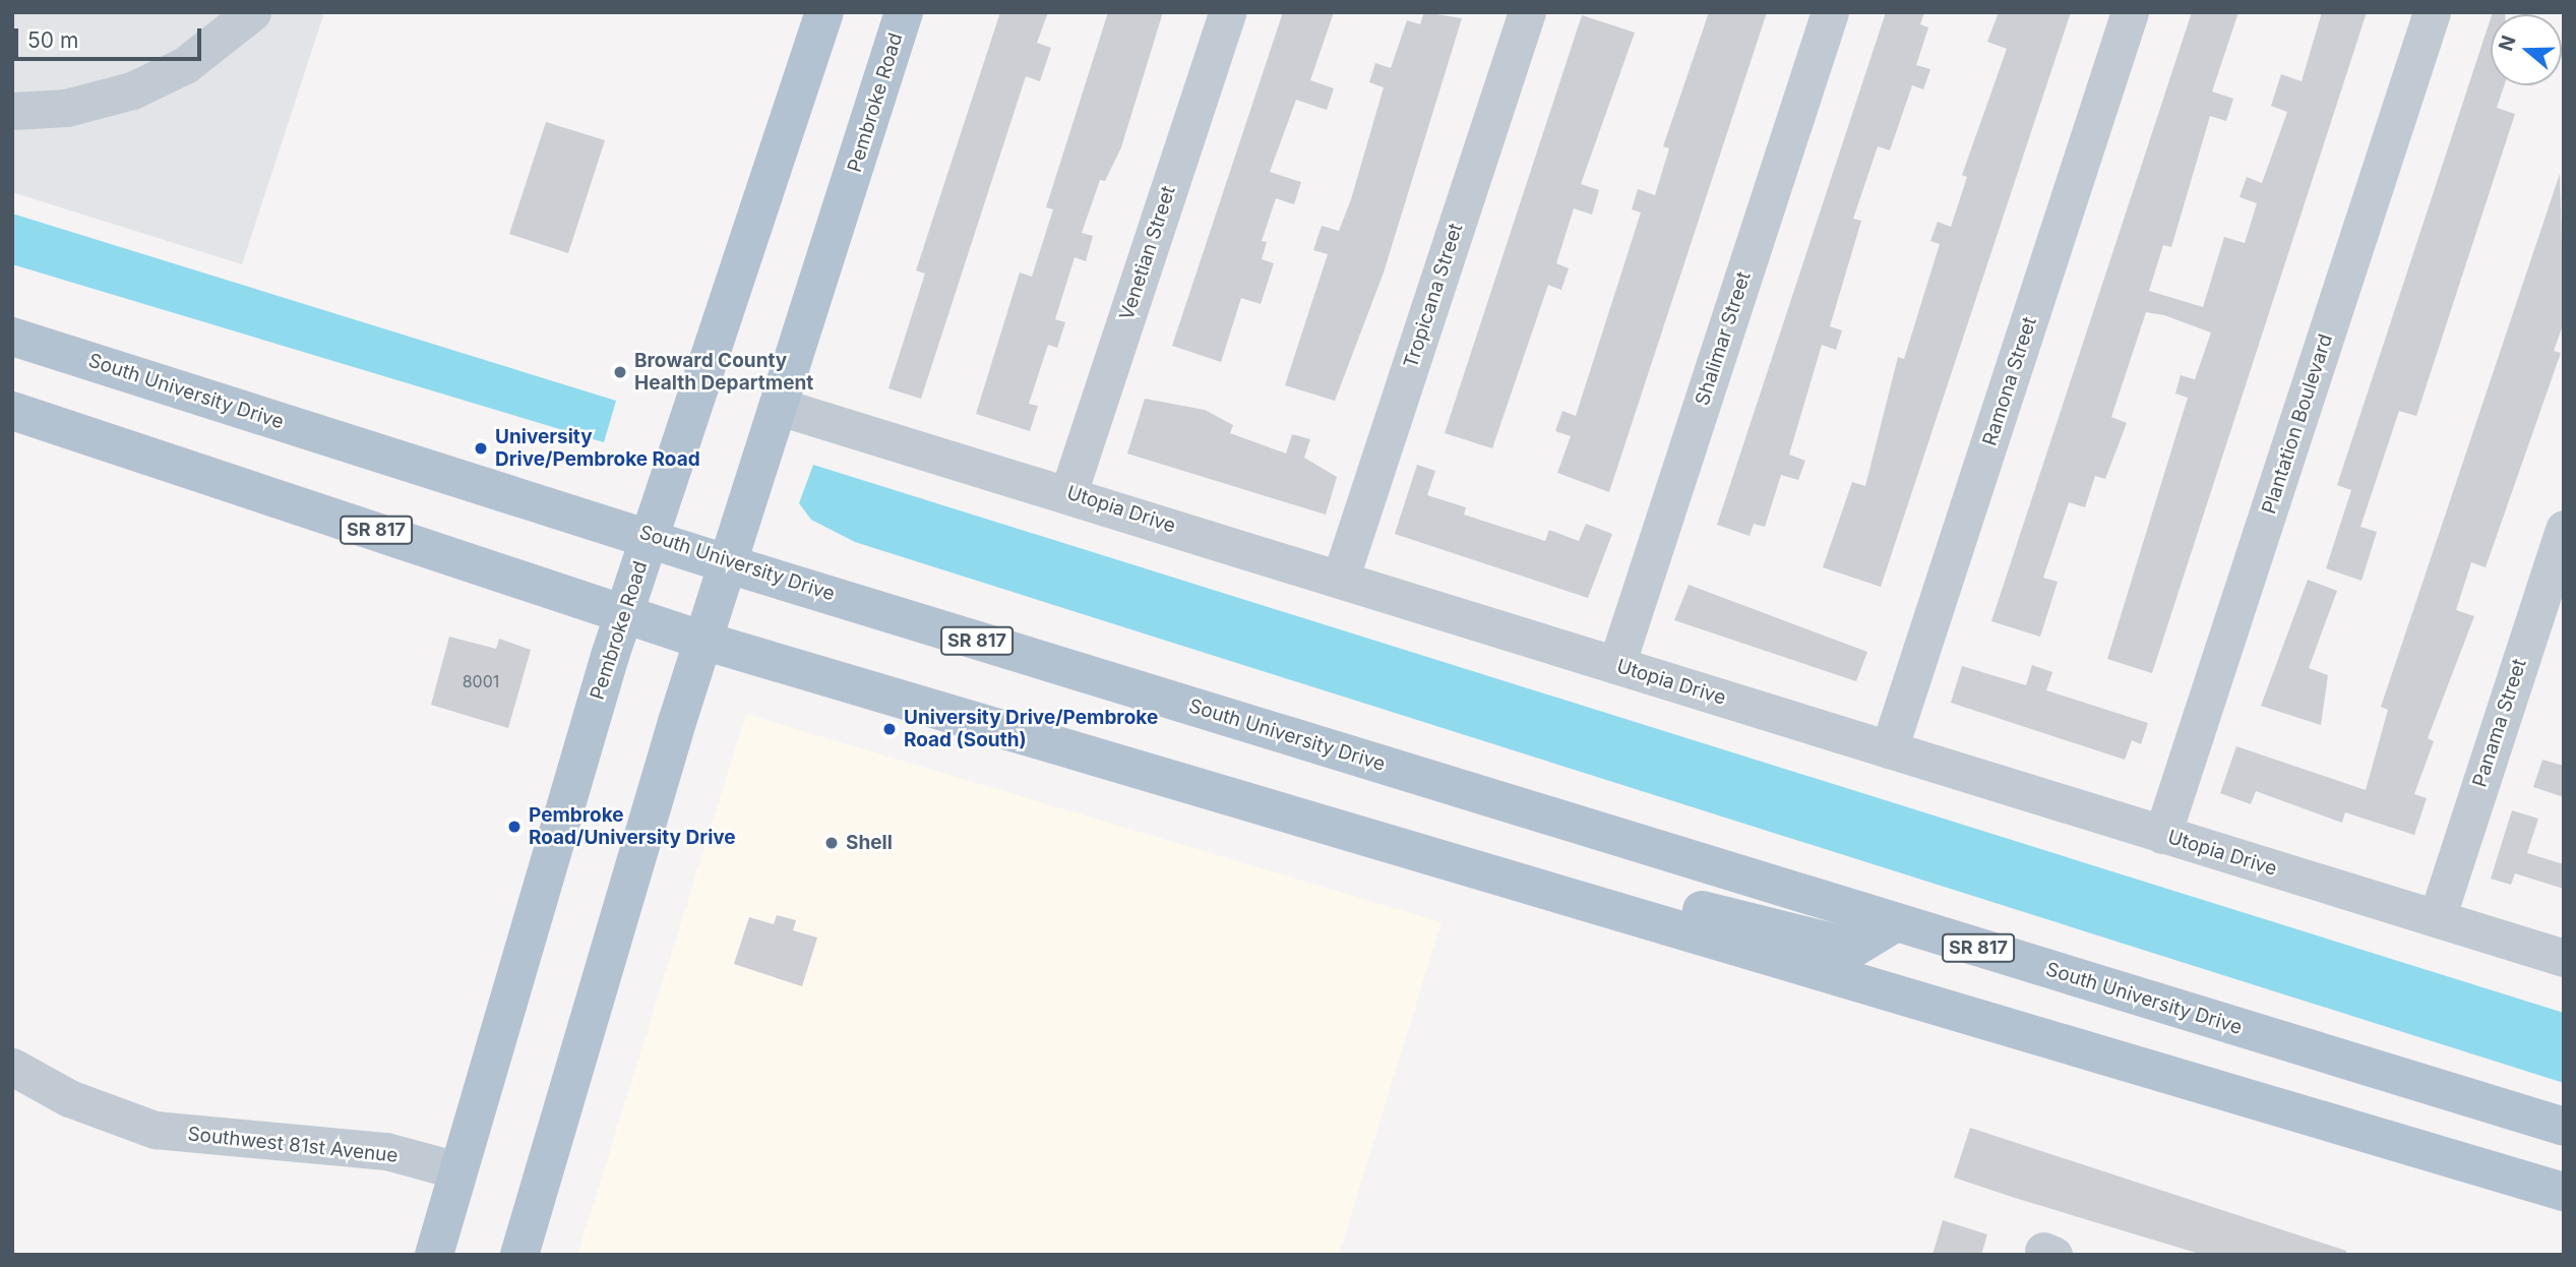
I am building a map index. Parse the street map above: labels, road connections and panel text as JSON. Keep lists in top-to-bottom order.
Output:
{
  "streets": {
    "main road": ["Pembroke Road", "South University Drive", "SR 817"],
    "street": [
      "Venetian Street",
      "Tropicana Street",
      "Shalimar Street",
      "Ramona Street",
      "Plantation Boulevard",
      "Utopia Drive",
      "Panama Street",
      "Southwest 81st Avenue"
    ]
  },
  "crossings": [
    ["Pembroke Road", "South University Drive"],
    ["Pembroke Road", "Utopia Drive"],
    ["Pembroke Road", "SR 817"],
    ["Pembroke Road", "Southwest 81st Avenue"],
    ["Venetian Street", "Utopia Drive"],
    ["Tropicana Street", "Utopia Drive"],
    ["Shalimar Street", "Utopia Drive"],
    ["Ramona Street", "Utopia Drive"],
    ["Plantation Boulevard", "Utopia Drive"],
    ["Utopia Drive", "Panama Street"]
  ],
  "places": [
    "Broward County Health Department",
    "University Drive/Pembroke Road",
    "University Drive/Pembroke Road (South)",
    "Pembroke Road/University Drive",
    "Shell"
  ],
  "house_numbers": ["8001"],
  "scale_bar": "50 m",
  "north": "left"
}
